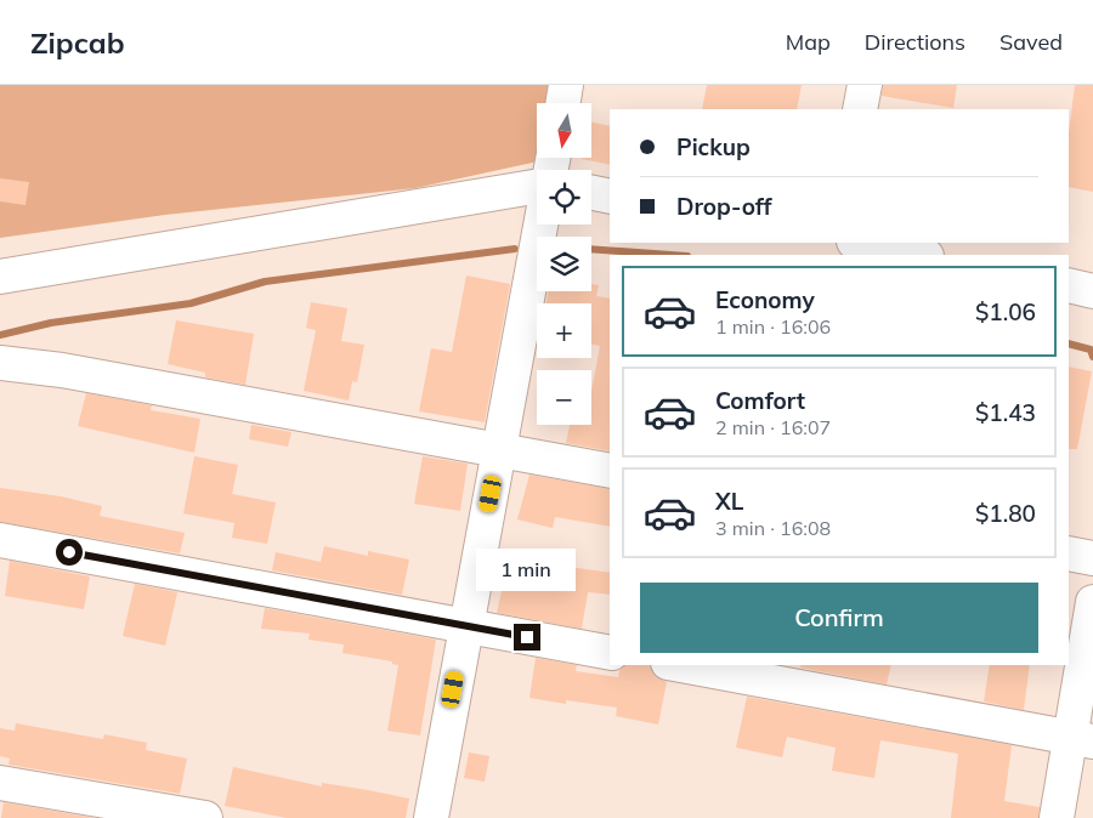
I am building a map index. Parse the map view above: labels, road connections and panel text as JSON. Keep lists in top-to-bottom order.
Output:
{
  "north": "bottom",
  "page": {
    "header": "Zipcab",
    "nav": ["Map", "Directions", "Saved"],
    "map_buttons": ["+", "−"],
    "banner": ["Pickup", "Drop-off"],
    "list": [
      {
        "name": "Economy",
        "note": "1 min · 16:06",
        "value": "$1.06"
      },
      {
        "name": "Comfort",
        "note": "2 min · 16:07",
        "value": "$1.43"
      },
      {
        "name": "XL",
        "note": "3 min · 16:08",
        "value": "$1.80"
      }
    ],
    "bubble": "1 min",
    "buttons": "Confirm"
  }
}
